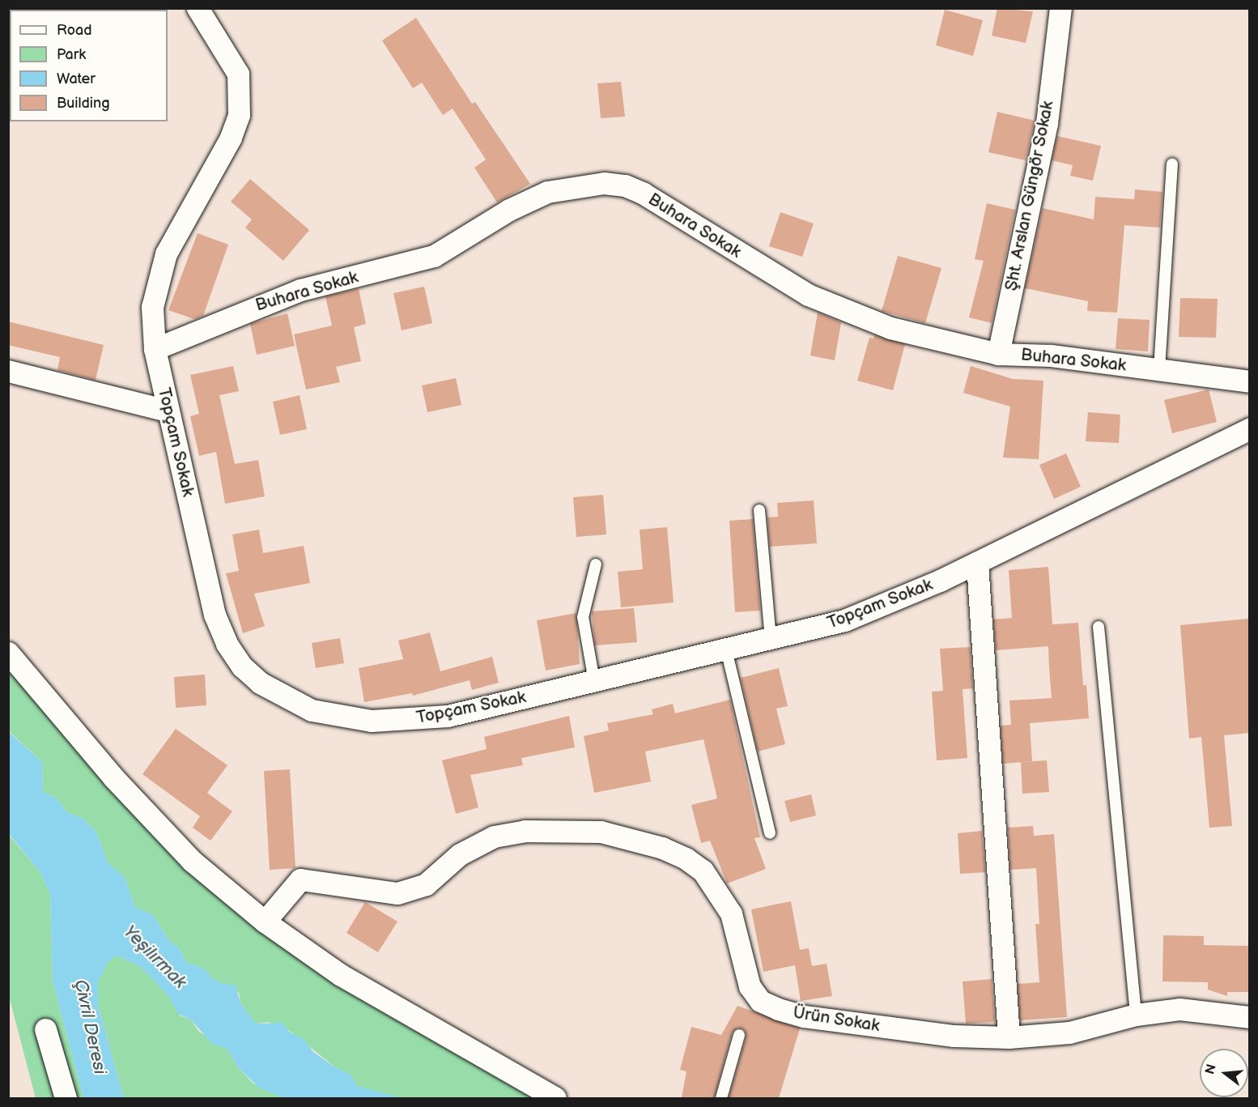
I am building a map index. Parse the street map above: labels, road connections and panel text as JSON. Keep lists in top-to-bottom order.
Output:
{
  "streets": {
    "street": [
      "Şht. Arslan Güngör Sokak",
      "Buhara Sokak",
      "Topçam Sokak",
      "Ürün Sokak"
    ]
  },
  "crossings": [
    ["Şht. Arslan Güngör Sokak", "Buhara Sokak"],
    ["Buhara Sokak", "Topçam Sokak"]
  ],
  "water": ["Yeşilırmak", "Çivril Deresi"],
  "legend": [
    "Road",
    "Park",
    "Water",
    "Building"
  ],
  "north": "left"
}
